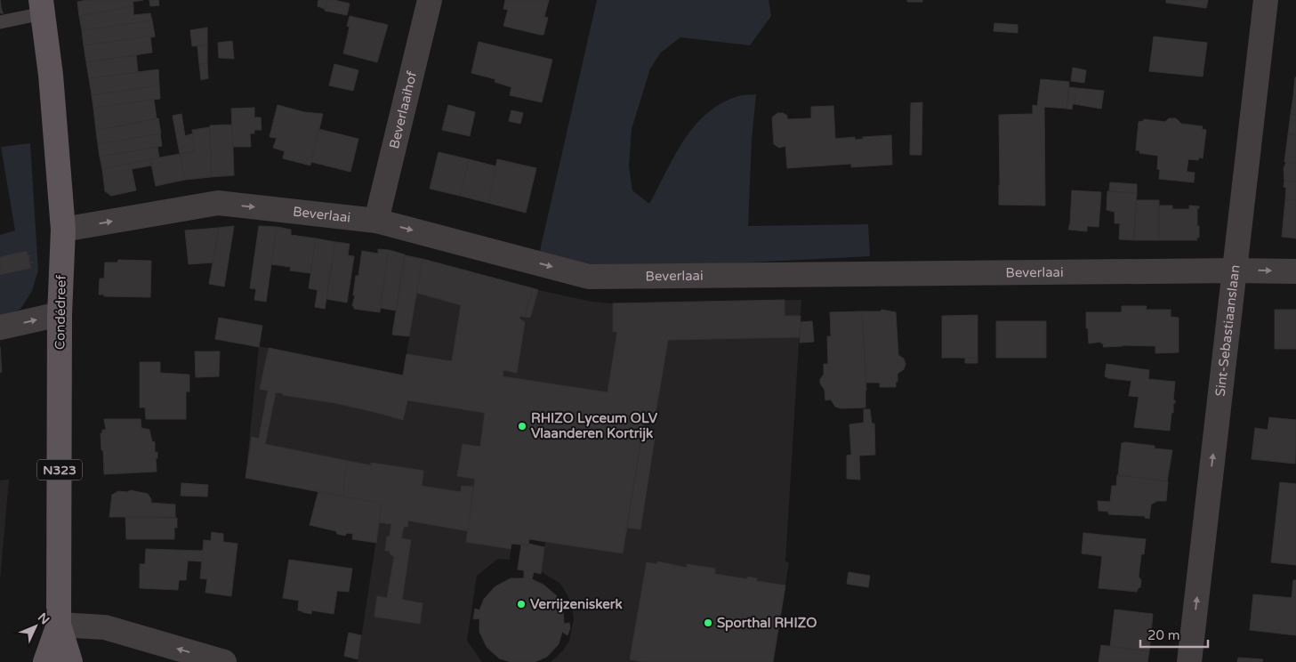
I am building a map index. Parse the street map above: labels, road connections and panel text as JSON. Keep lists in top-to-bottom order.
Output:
{
  "streets": {
    "main road": ["Condédreef", "N323"],
    "street": ["Beverlaaihof", "Beverlaai", "Sint-Sebastiaanslaan"]
  },
  "crossings": [
    ["Beverlaaihof", "Beverlaai"],
    ["Beverlaai", "Condédreef"],
    ["Beverlaai", "Sint-Sebastiaanslaan"]
  ],
  "one_way": ["Beverlaai", "Sint-Sebastiaanslaan"],
  "places": ["RHIZO Lyceum OLV Vlaanderen Kortrijk", "Verrijzeniskerk", "Sporthal RHIZO"],
  "scale_bar": "20 m",
  "north": "top right"
}
